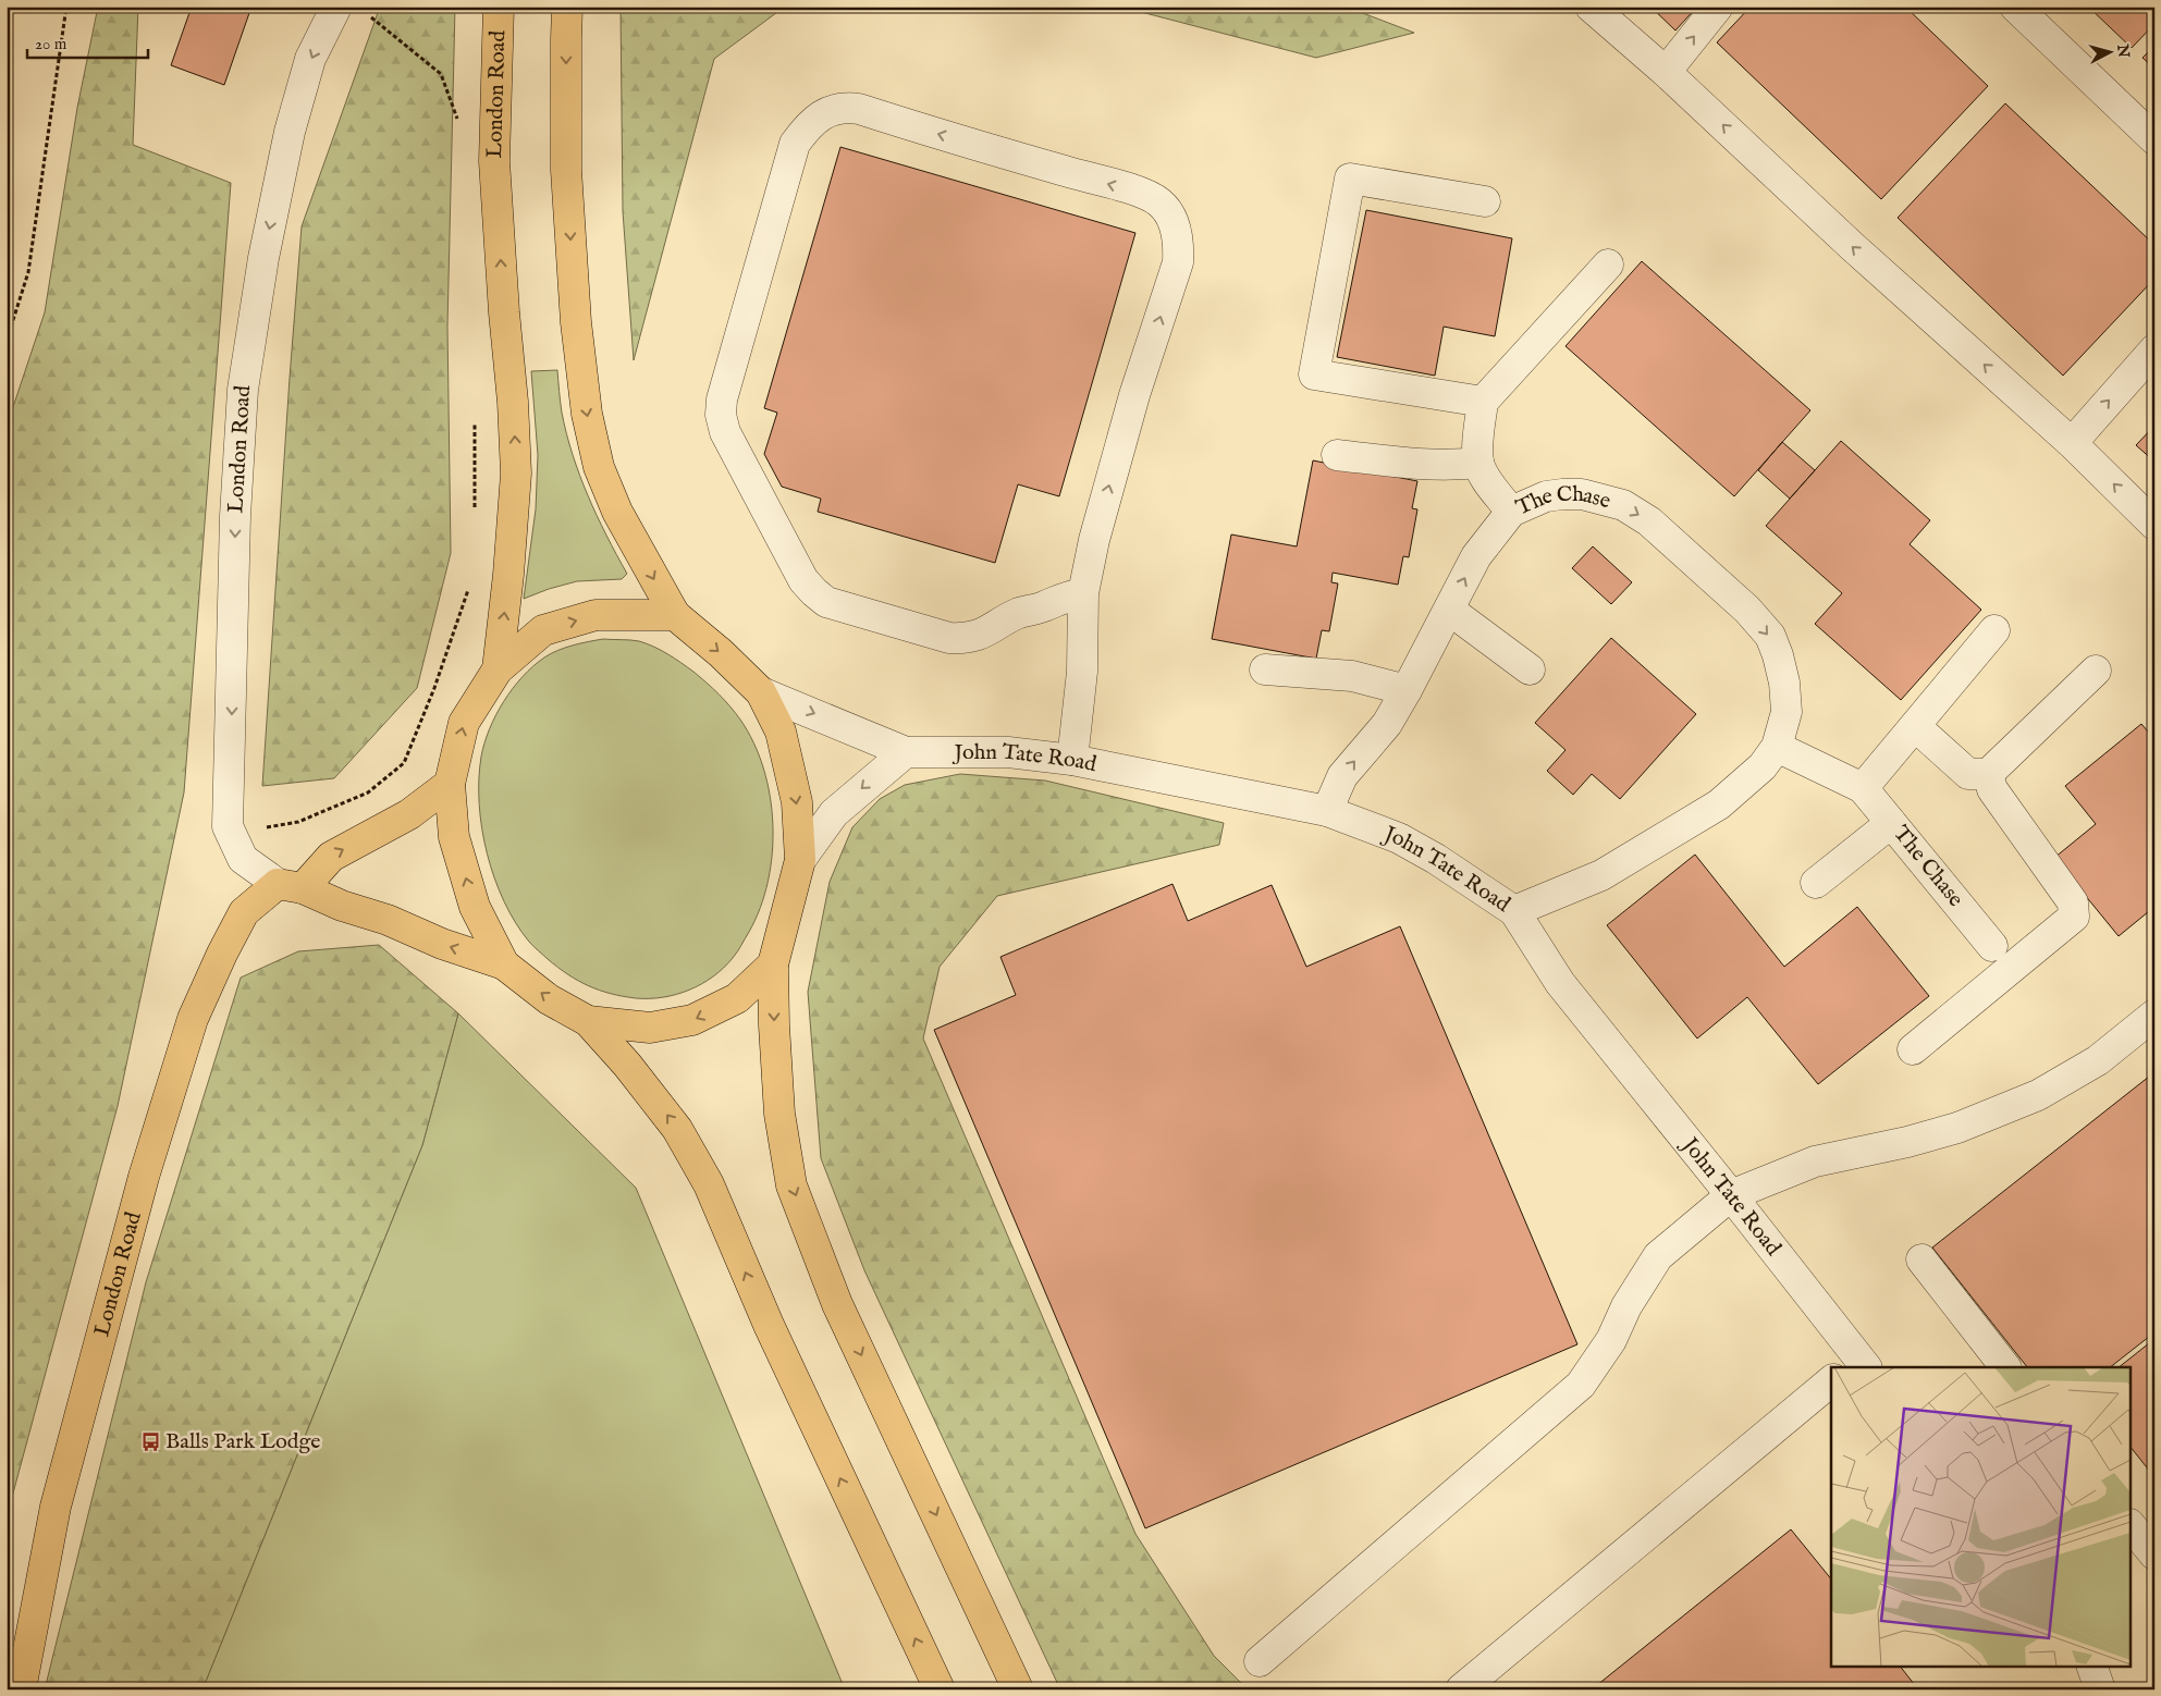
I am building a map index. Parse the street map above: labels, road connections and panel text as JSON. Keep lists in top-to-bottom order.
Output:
{
  "streets": {
    "main road": ["London Road"],
    "street": ["The Chase", "John Tate Road"]
  },
  "crossings": [
    ["The Chase", "John Tate Road"]
  ],
  "places": {
    "bus stop": ["Balls Park Lodge"]
  },
  "scale_bar": "20 m",
  "north": "right"
}
